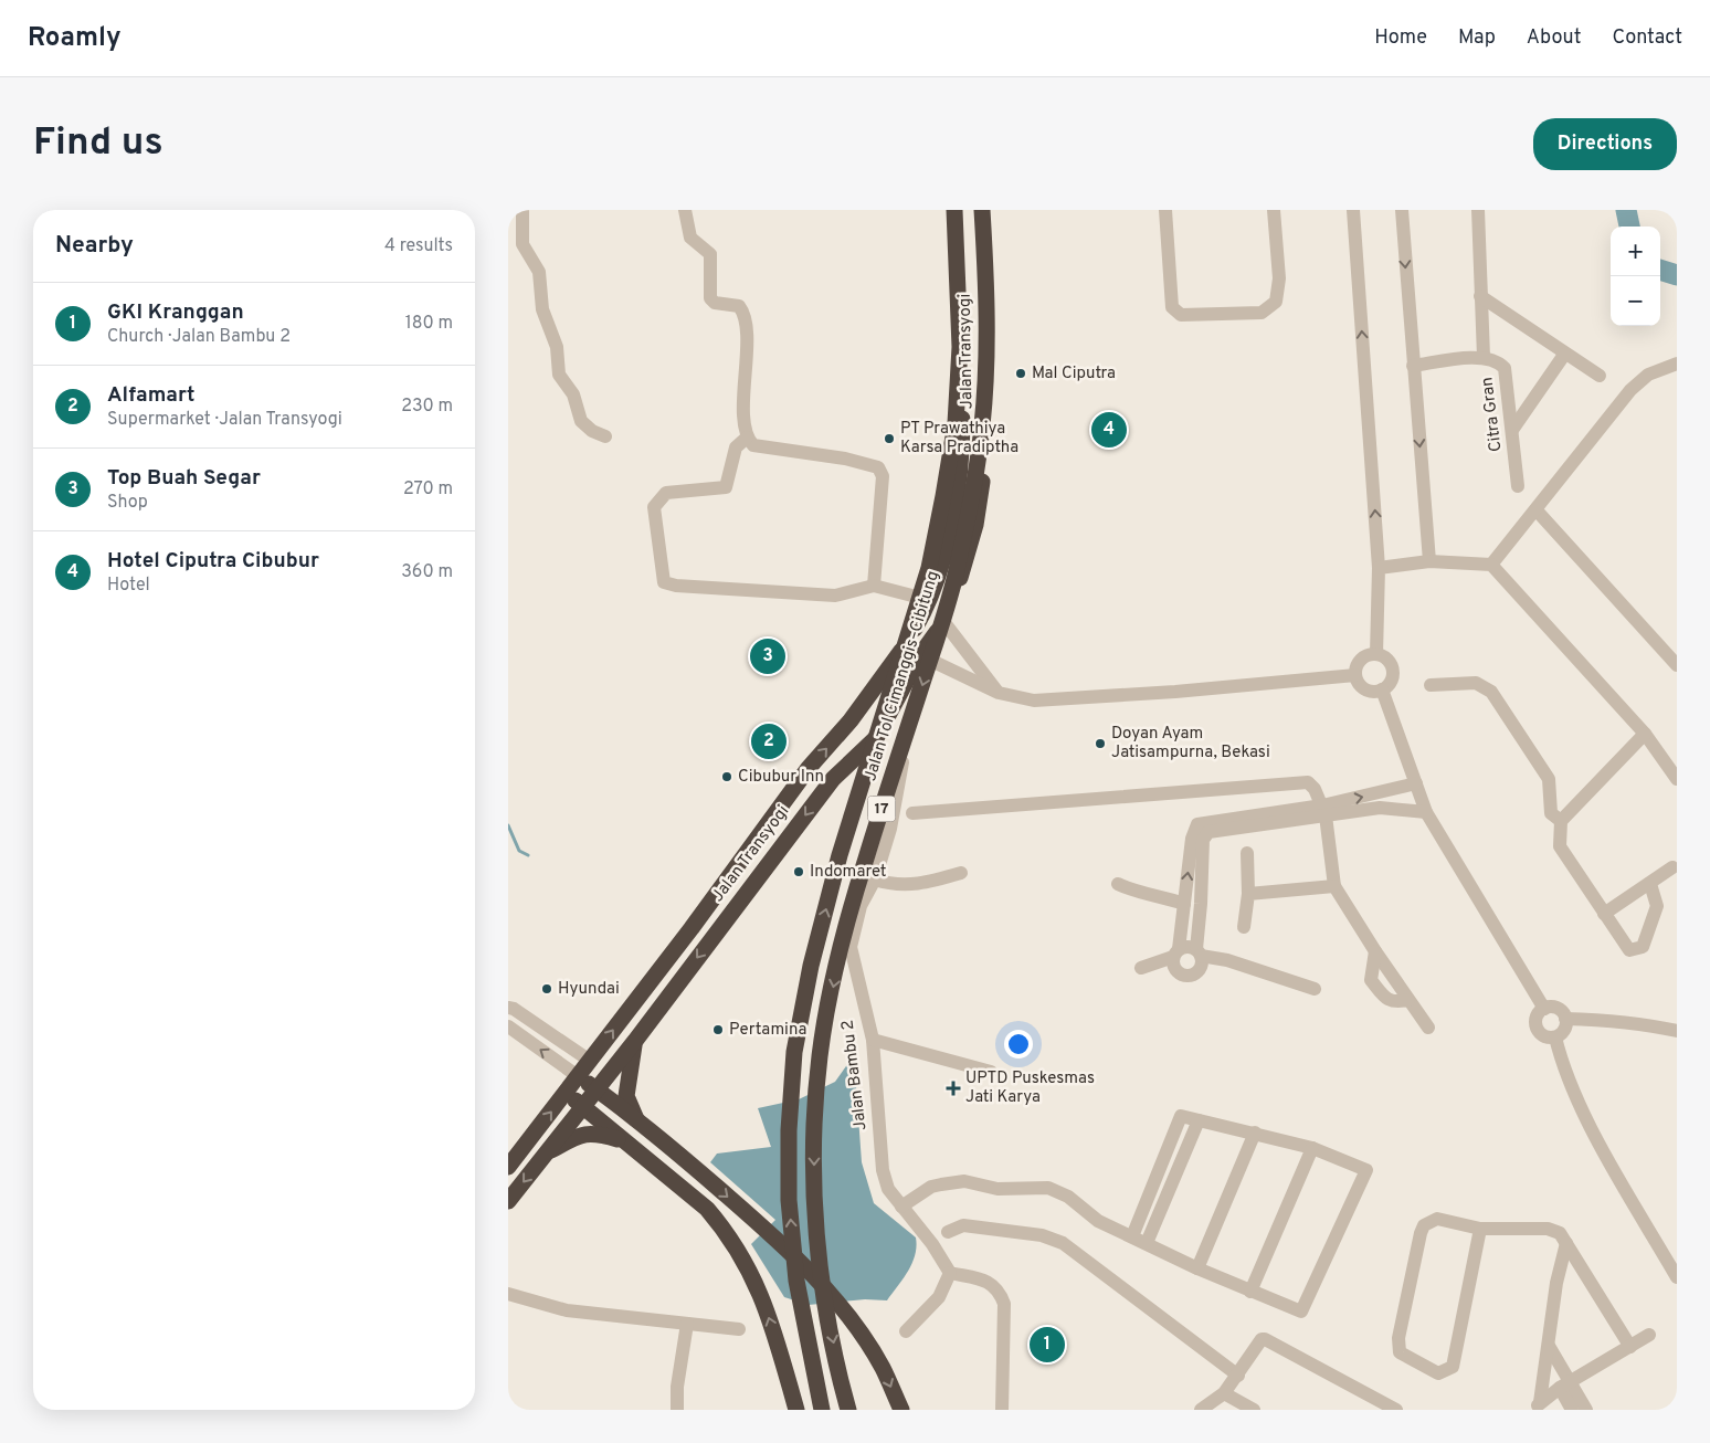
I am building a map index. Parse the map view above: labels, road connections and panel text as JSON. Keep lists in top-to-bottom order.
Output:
{
  "streets": {
    "highway": ["Jalan Transyogi", "Jalan Tol Cimanggis–Cibitung", "17"],
    "street": ["Citra Gran", "Jalan Bambu 2"]
  },
  "crossings": [
    ["Jalan Transyogi", "Jalan Tol Cimanggis–Cibitung"],
    ["Jalan Transyogi", "Jalan Bambu 2"]
  ],
  "places": {
    "other": [
      "Mal Ciputra",
      "PT Prawathiya Karsa Pradiptha",
      "Doyan Ayam Jatisampurna, Bekasi",
      "Cibubur Inn",
      "Indomaret",
      "Hyundai",
      "Pertamina"
    ],
    "health": ["UPTD Puskesmas Jati Karya"]
  },
  "page": {
    "header": "Roamly",
    "nav": [
      "Home",
      "Map",
      "About",
      "Contact"
    ],
    "buttons": "Directions",
    "title": "Find us",
    "heading": ["Nearby", "4 results"],
    "map_buttons": ["+", "−"],
    "list": [
      {
        "mark": "1",
        "name": "GKI Kranggan",
        "note": "Church · Jalan Bambu 2",
        "value": "180 m"
      },
      {
        "mark": "2",
        "name": "Alfamart",
        "note": "Supermarket · Jalan Transyogi",
        "value": "230 m"
      },
      {
        "mark": "3",
        "name": "Top Buah Segar",
        "note": "Shop",
        "value": "270 m"
      },
      {
        "mark": "4",
        "name": "Hotel Ciputra Cibubur",
        "note": "Hotel",
        "value": "360 m"
      }
    ],
    "pins": [
      "4",
      "3",
      "2",
      "1"
    ]
  }
}
